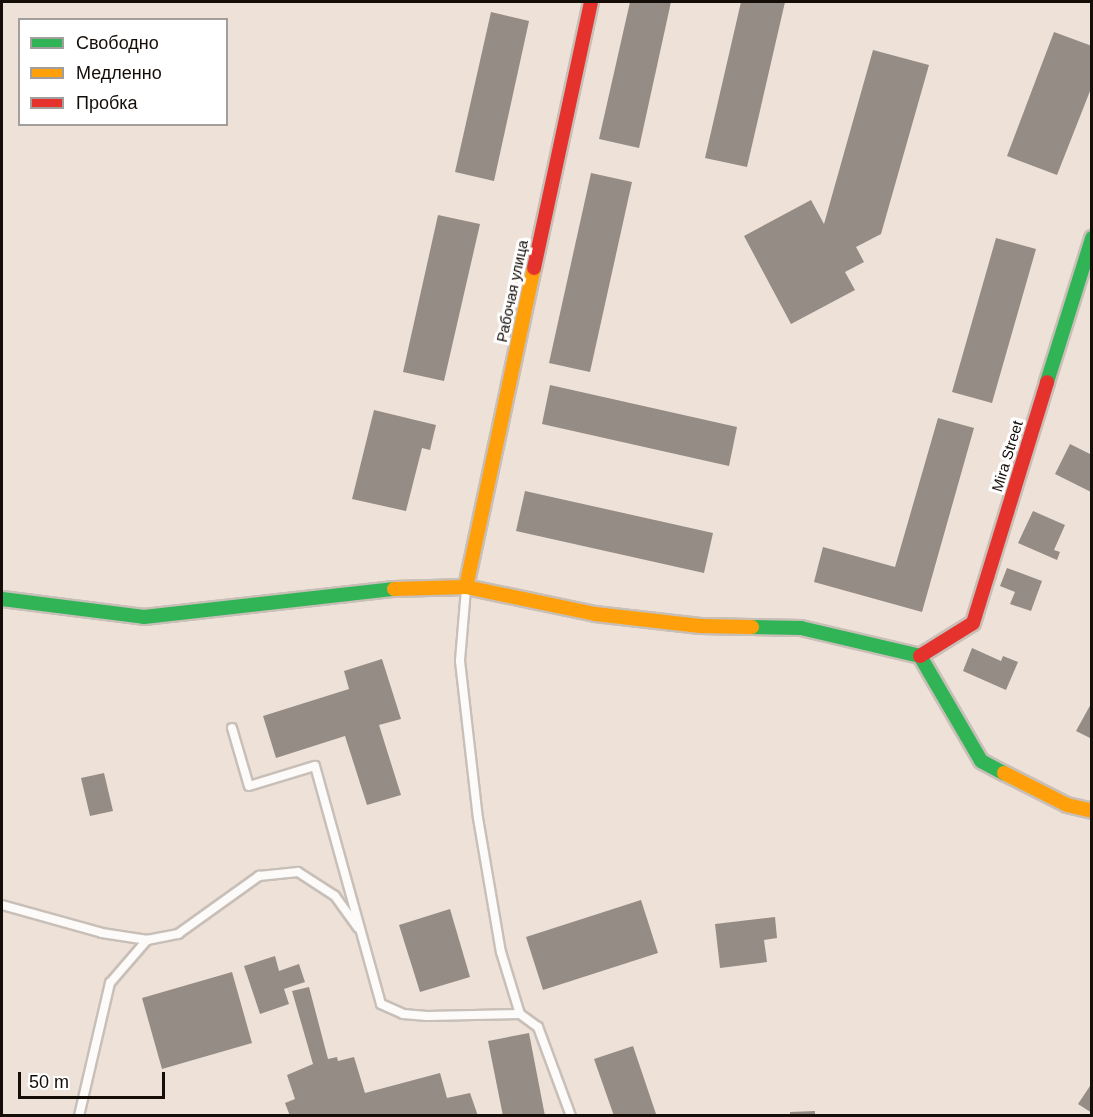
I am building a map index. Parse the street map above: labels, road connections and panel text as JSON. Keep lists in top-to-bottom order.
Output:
{
  "streets": {
    "street": ["Рабочая улица", "Mira Street"]
  },
  "legend": ["Свободно", "Медленно", "Пробка"],
  "scale_bar": "50 m"
}
